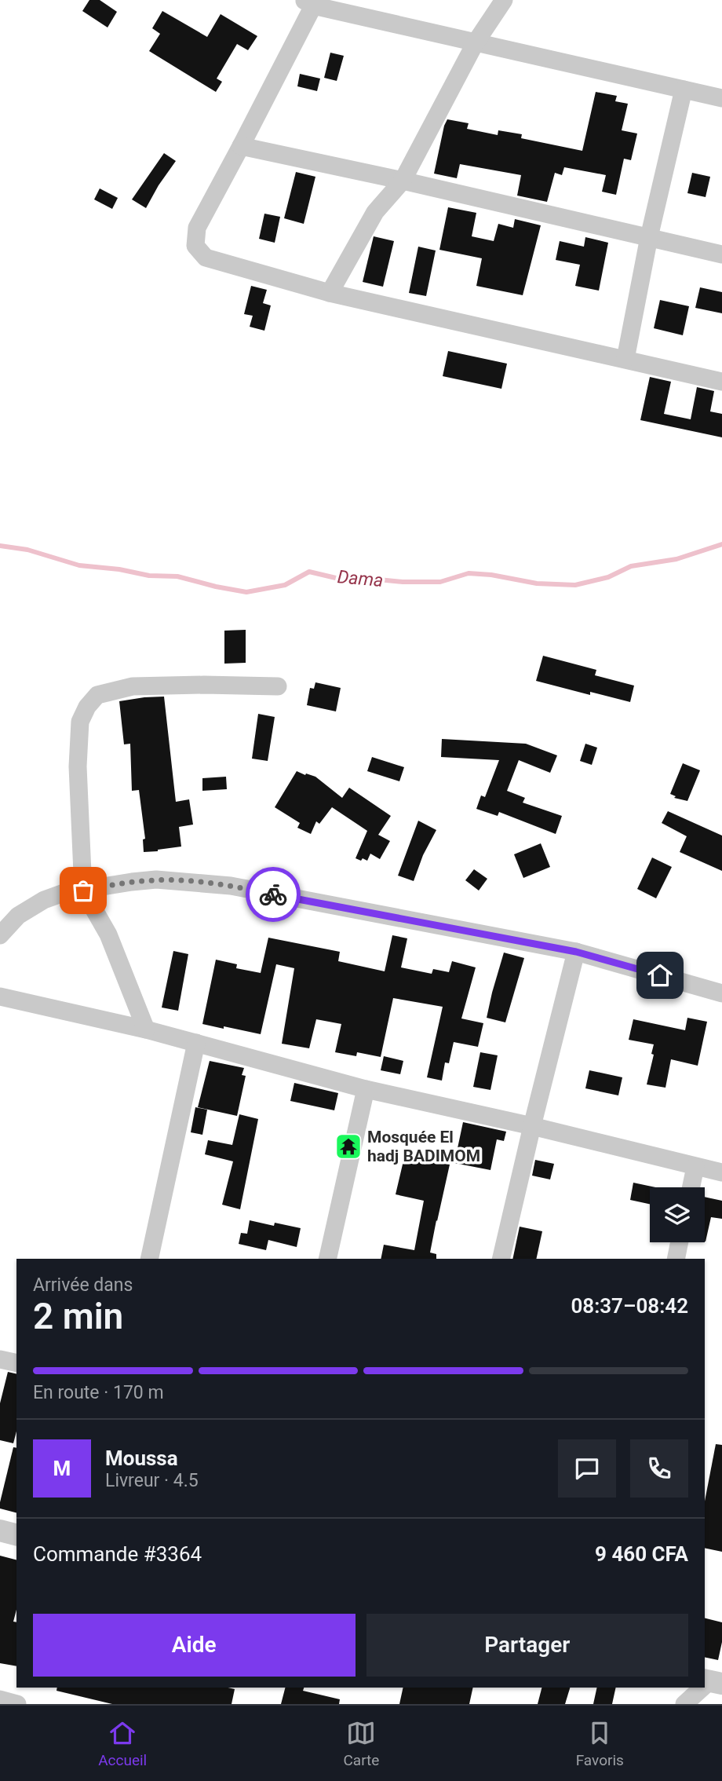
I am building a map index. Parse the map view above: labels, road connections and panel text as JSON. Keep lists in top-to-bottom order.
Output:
{
  "water": ["Dama"],
  "places": {
    "temple": ["Mosquée El hadj BADIMOM"]
  },
  "page": {
    "heading": ["2 min", "Arrivée dans", "08:37–08:42"],
    "panel": [
      "Moussa",
      "Livreur · 4.5",
      "Commande #3364",
      "9 460 CFA"
    ],
    "bar": "En route · 170 m",
    "round": "M",
    "buttons": ["Aide", "Partager"],
    "tabs": ["Accueil", "Carte", "Favoris"]
  }
}
